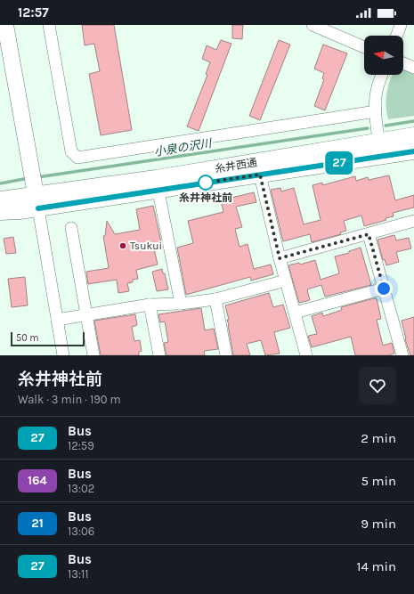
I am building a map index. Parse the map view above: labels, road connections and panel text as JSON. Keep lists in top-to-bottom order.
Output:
{
  "streets": {
    "street": ["糸井西通"]
  },
  "water": ["小泉の沢川"],
  "places": ["糸井神社前", "Tsukui"],
  "lines": ["bus line 27"],
  "scale_bar": "50 m",
  "north": "left",
  "page": {
    "status": "12:57",
    "on_map": "27",
    "scale": "50 m",
    "heading": ["糸井神社前", "Walk · 3 min · 190 m"],
    "list": [
      {
        "mark": "27",
        "name": "Bus",
        "note": "12:59",
        "value": "2 min"
      },
      {
        "mark": "164",
        "name": "Bus",
        "note": "13:02",
        "value": "5 min"
      },
      {
        "mark": "21",
        "name": "Bus",
        "note": "13:06",
        "value": "9 min"
      },
      {
        "mark": "27",
        "name": "Bus",
        "note": "13:11",
        "value": "14 min"
      }
    ]
  }
}
